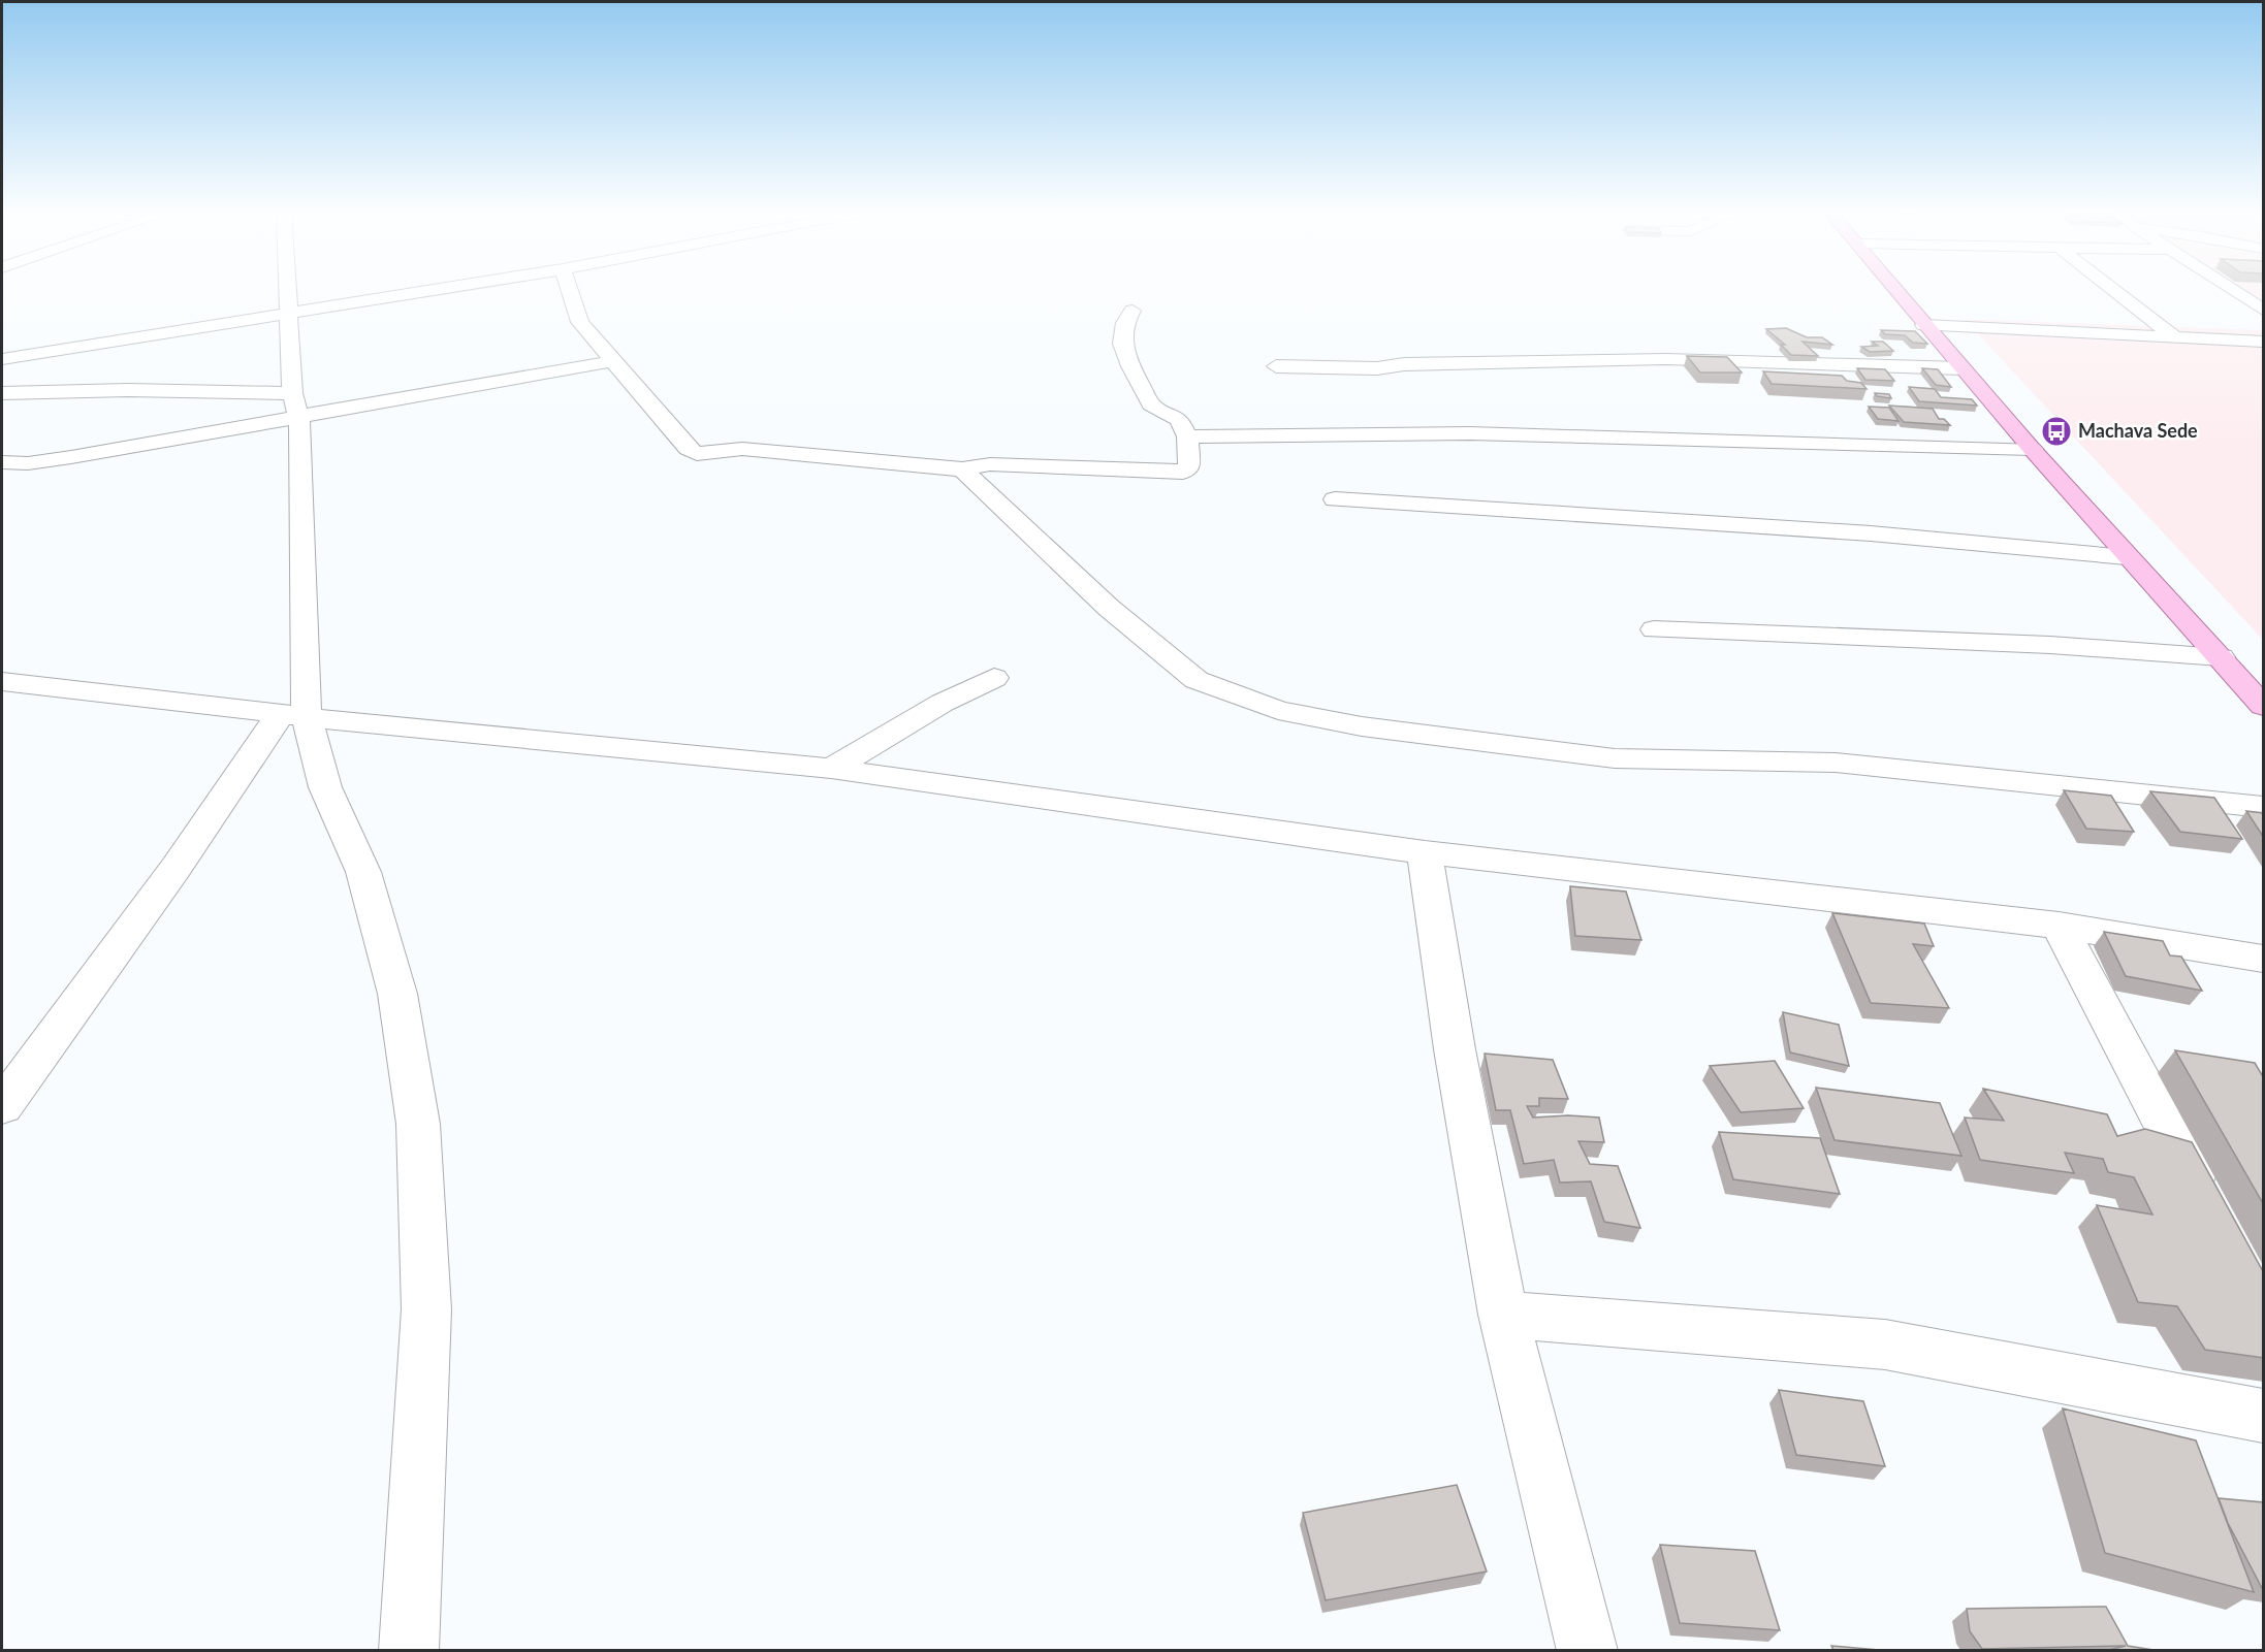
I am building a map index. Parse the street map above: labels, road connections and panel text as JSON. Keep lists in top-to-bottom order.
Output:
{
  "places": {
    "bus stop": ["Machava Sede"]
  }
}
